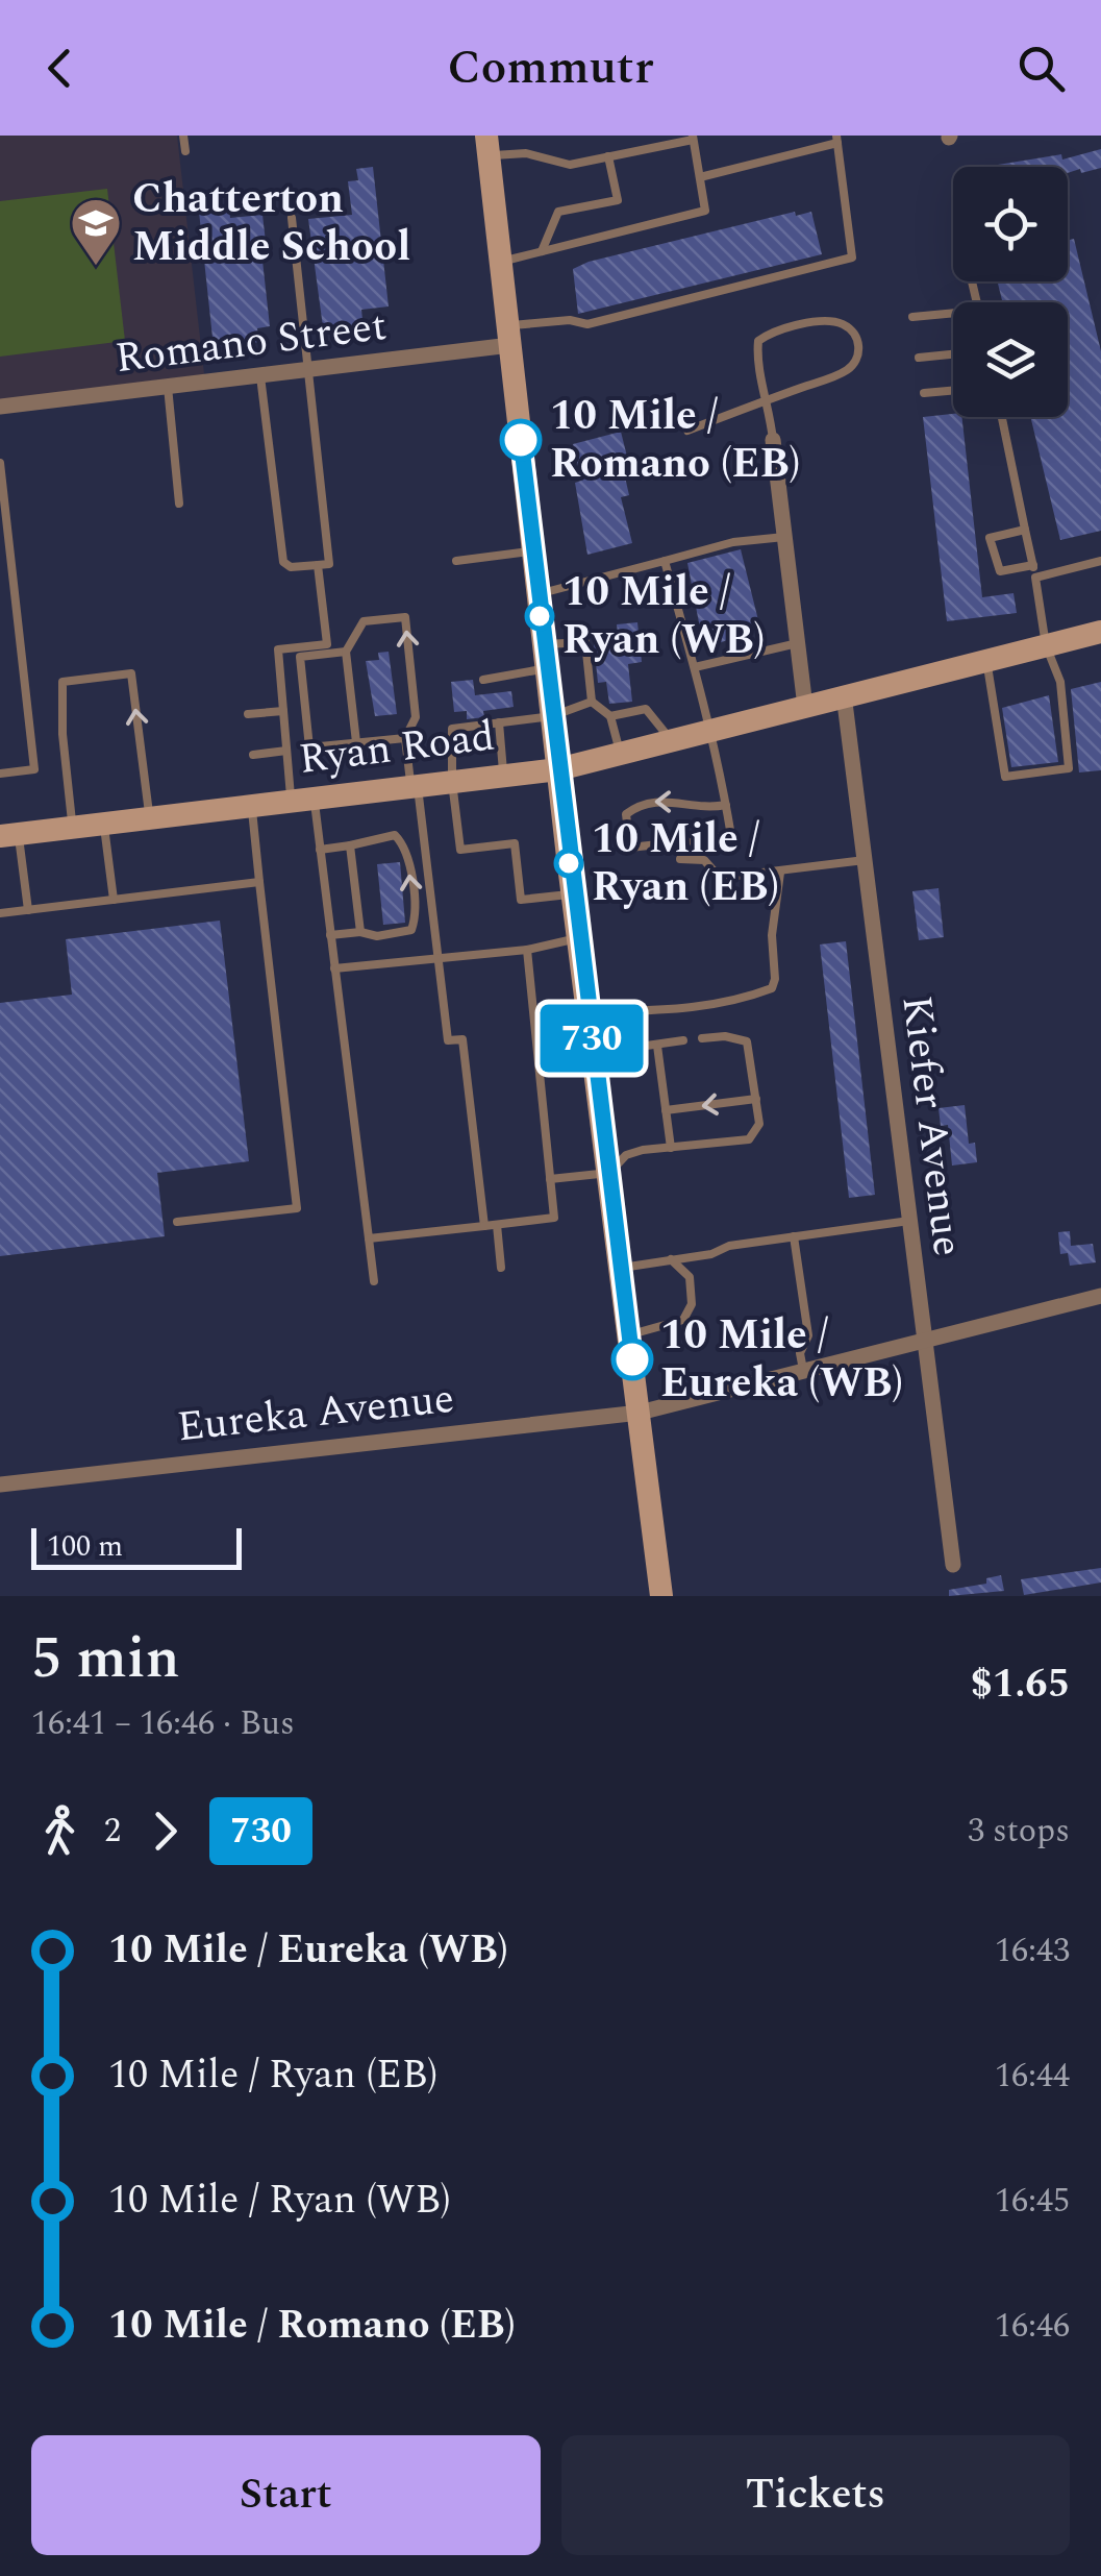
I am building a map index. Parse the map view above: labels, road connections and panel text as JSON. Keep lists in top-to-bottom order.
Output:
{
  "streets": {
    "main road": ["Ryan Road"],
    "street": ["Romano Street", "Kiefer Avenue", "Eureka Avenue"]
  },
  "crossings": [
    ["Ryan Road", "Kiefer Avenue"],
    ["Kiefer Avenue", "Eureka Avenue"]
  ],
  "places": {
    "school or university": ["Chatterton Middle School"],
    "other": [
      "10 Mile / Romano (EB)",
      "10 Mile / Ryan (WB)",
      "10 Mile / Ryan (EB)",
      "10 Mile / Eureka (WB)"
    ]
  },
  "lines": ["bus line 730"],
  "scale_bar": "100 m",
  "page": {
    "header": "Commutr",
    "on_map": "730",
    "scale": "100 m",
    "heading": ["5 min", "16:41 – 16:46 · Bus", "$1.65"],
    "legs": ["2", "730", "3 stops"],
    "list": [
      {
        "name": "10 Mile / Eureka (WB)",
        "value": "16:43"
      },
      {
        "name": "10 Mile / Ryan (EB)",
        "value": "16:44"
      },
      {
        "name": "10 Mile / Ryan (WB)",
        "value": "16:45"
      },
      {
        "name": "10 Mile / Romano (EB)",
        "value": "16:46"
      }
    ],
    "buttons": ["Start", "Tickets"]
  }
}
